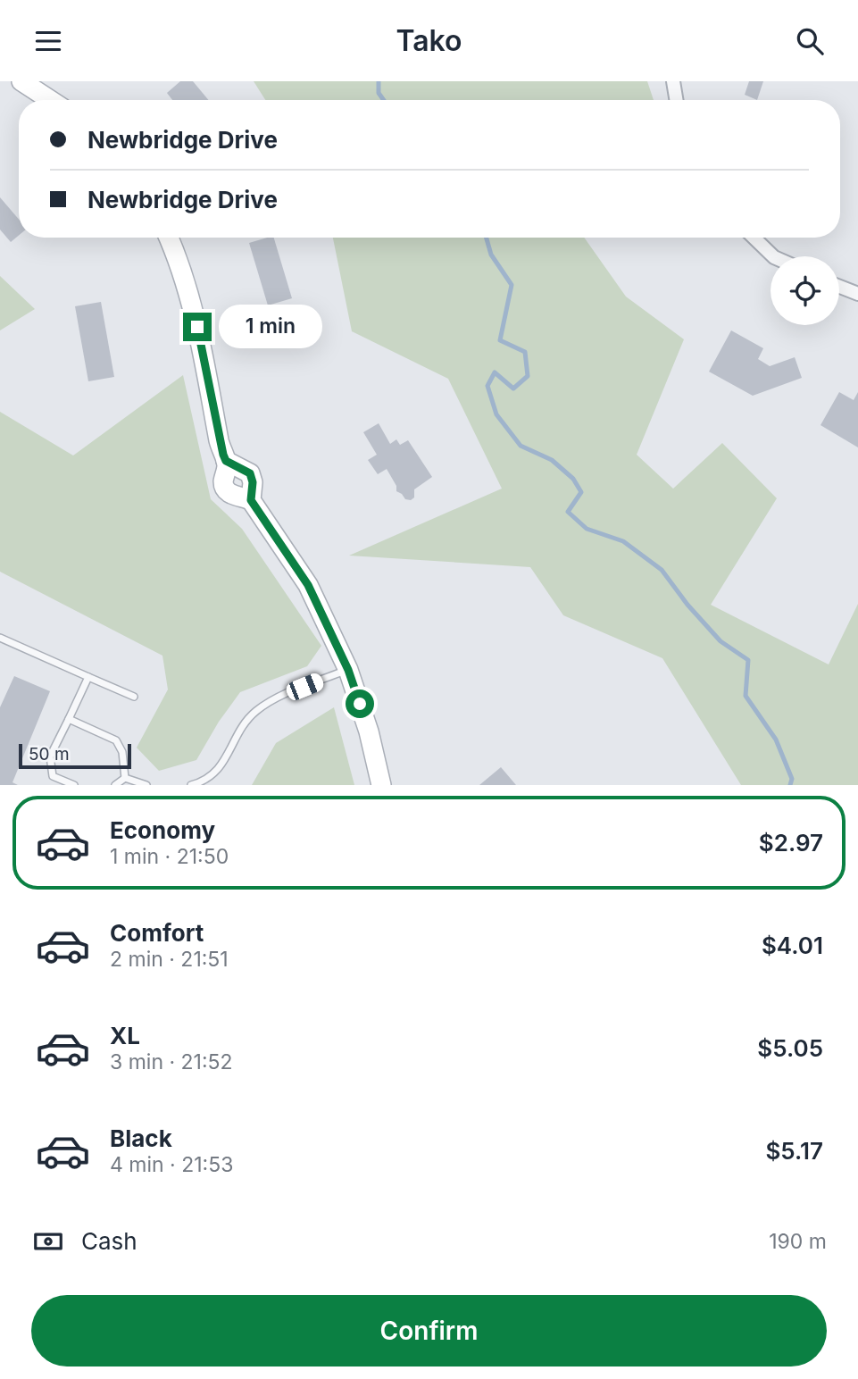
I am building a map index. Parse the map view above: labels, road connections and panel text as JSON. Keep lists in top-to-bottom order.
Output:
{
  "scale_bar": "50 m",
  "page": {
    "header": "Tako",
    "banner": ["Newbridge Drive", "Newbridge Drive"],
    "bubble": "1 min",
    "scale": "50 m",
    "list": [
      {
        "name": "Economy",
        "note": "1 min · 21:50",
        "value": "$2.97"
      },
      {
        "name": "Comfort",
        "note": "2 min · 21:51",
        "value": "$4.01"
      },
      {
        "name": "XL",
        "note": "3 min · 21:52",
        "value": "$5.05"
      },
      {
        "name": "Black",
        "note": "4 min · 21:53",
        "value": "$5.17"
      }
    ],
    "pay": ["Cash", "190 m"],
    "buttons": "Confirm"
  }
}
